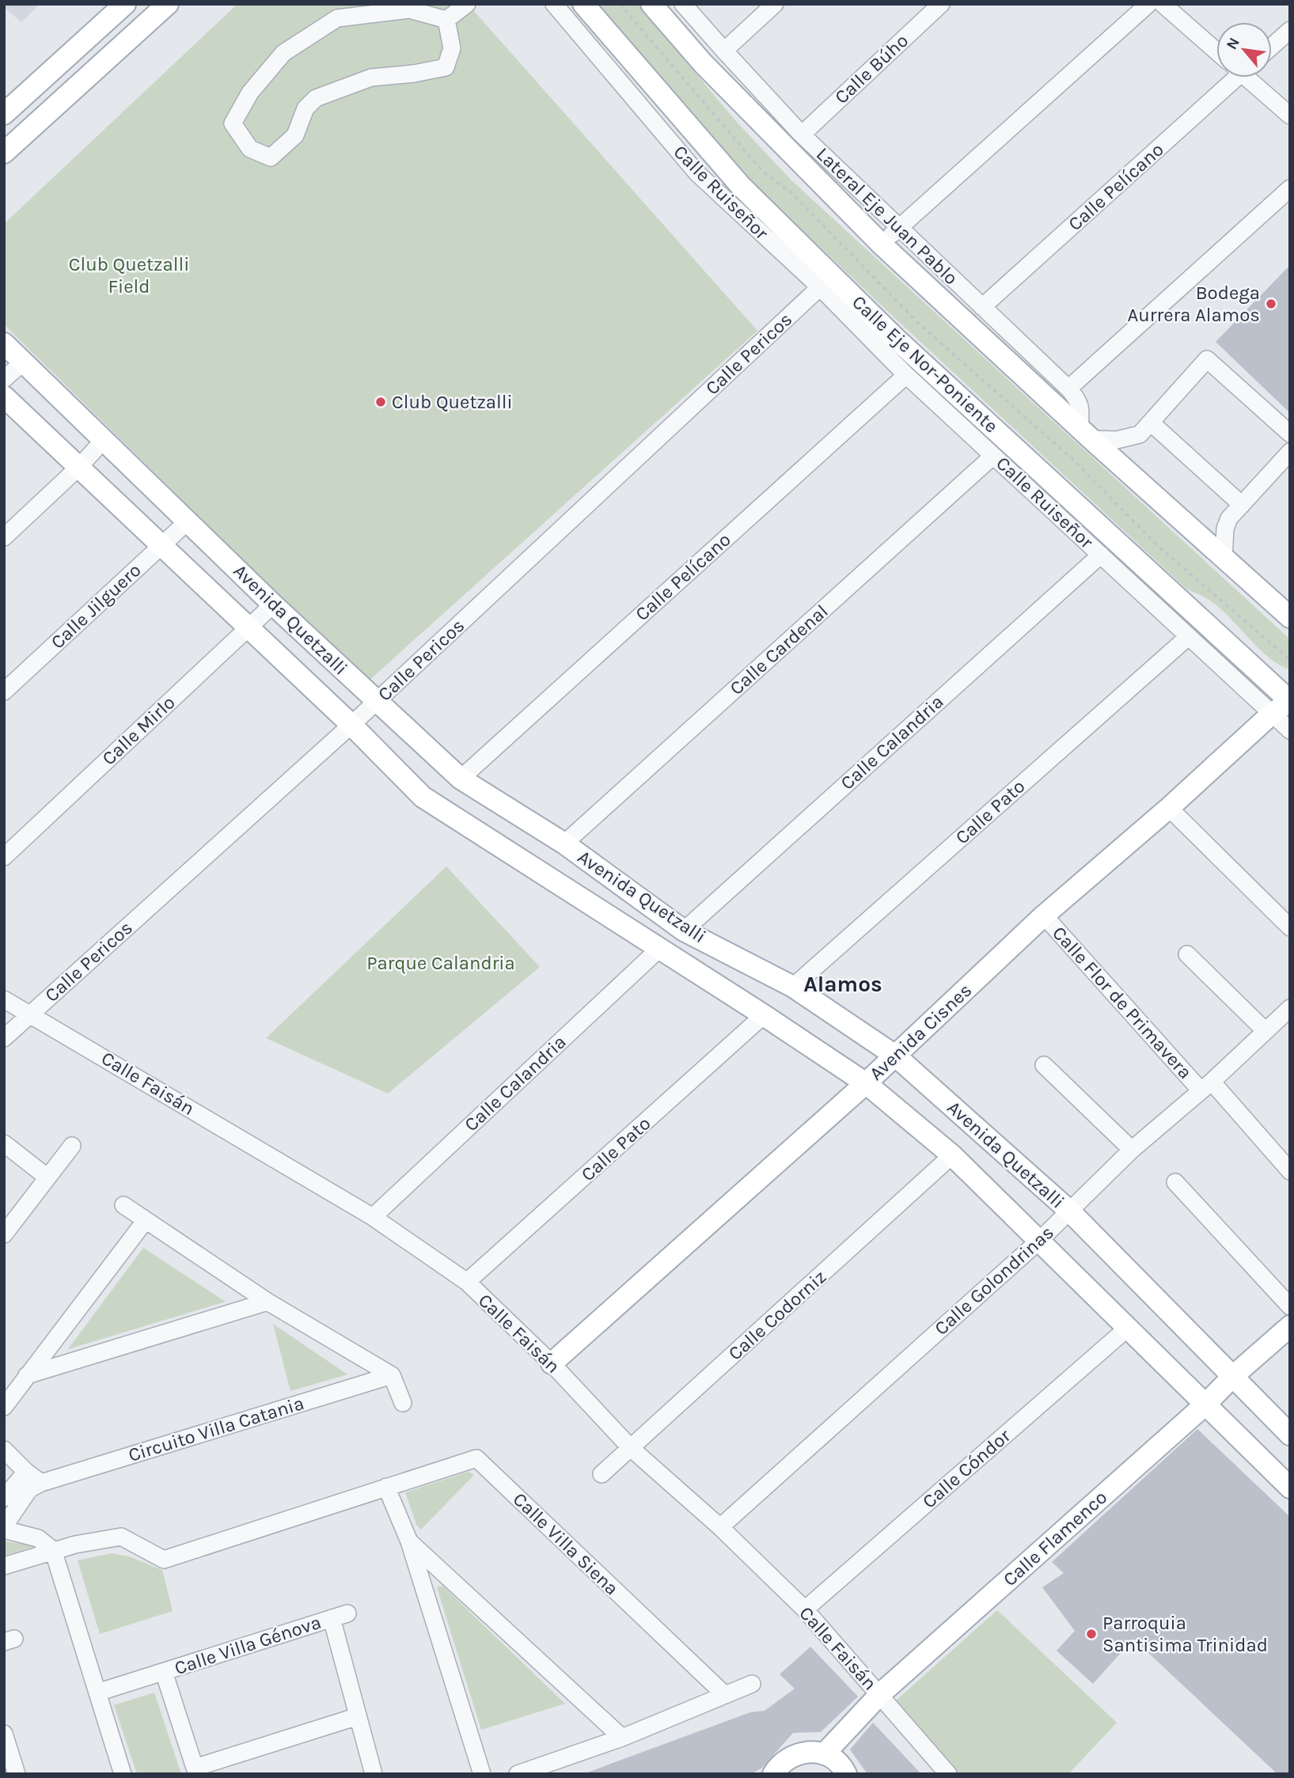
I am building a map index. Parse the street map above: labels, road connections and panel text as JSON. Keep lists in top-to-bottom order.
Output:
{
  "streets": {
    "main road": [
      "Calle Eje Nor-Poniente",
      "Avenida Quetzalli",
      "Avenida Cisnes",
      "Calle Flamenco"
    ],
    "street": [
      "Calle Búho",
      "Calle Pelícano",
      "Calle Ruiseñor",
      "Lateral Eje Juan Pablo",
      "Calle Pericos",
      "Calle Jilguero",
      "Calle Cardenal",
      "Calle Mirlo",
      "Calle Calandria",
      "Calle Pato",
      "Calle Flor de Primavera",
      "Calle Faisán",
      "Calle Golondrinas",
      "Calle Codorniz",
      "Circuito Villa Catania",
      "Calle Cóndor",
      "Calle Villa Siena",
      "Calle Villa Génova"
    ]
  },
  "crossings": [
    ["Calle Búho", "Lateral Eje Juan Pablo"],
    ["Calle Pelícano", "Calle Ruiseñor"],
    ["Calle Pelícano", "Lateral Eje Juan Pablo"],
    ["Calle Pelícano", "Avenida Quetzalli"],
    ["Calle Ruiseñor", "Calle Pericos"],
    ["Calle Ruiseñor", "Calle Eje Nor-Poniente"],
    ["Calle Ruiseñor", "Calle Cardenal"],
    ["Calle Ruiseñor", "Calle Calandria"],
    ["Calle Ruiseñor", "Calle Pato"],
    ["Calle Ruiseñor", "Avenida Cisnes"],
    ["Calle Pericos", "Calle Eje Nor-Poniente"],
    ["Calle Pericos", "Avenida Quetzalli"],
    ["Calle Pericos", "Calle Faisán"],
    ["Calle Eje Nor-Poniente", "Avenida Cisnes"],
    ["Calle Jilguero", "Avenida Quetzalli"],
    ["Avenida Quetzalli", "Calle Cardenal"],
    ["Avenida Quetzalli", "Calle Mirlo"],
    ["Avenida Quetzalli", "Calle Calandria"],
    ["Avenida Quetzalli", "Calle Pato"],
    ["Avenida Quetzalli", "Avenida Cisnes"],
    ["Avenida Quetzalli", "Calle Golondrinas"],
    ["Avenida Quetzalli", "Calle Codorniz"],
    ["Avenida Quetzalli", "Calle Cóndor"],
    ["Avenida Quetzalli", "Calle Flamenco"],
    ["Calle Calandria", "Calle Faisán"],
    ["Calle Pato", "Calle Faisán"],
    ["Calle Flor de Primavera", "Avenida Cisnes"],
    ["Calle Flor de Primavera", "Calle Golondrinas"],
    ["Avenida Cisnes", "Calle Faisán"],
    ["Calle Faisán", "Calle Golondrinas"],
    ["Calle Faisán", "Calle Codorniz"],
    ["Calle Faisán", "Calle Cóndor"],
    ["Calle Faisán", "Calle Flamenco"]
  ],
  "districts": ["Alamos"],
  "parks": ["Club Quetzalli Field", "Parque Calandria"],
  "places": ["Bodega Aurrera Alamos", "Club Quetzalli", "Parroquia Santisima Trinidad"],
  "north": "top left"
}
